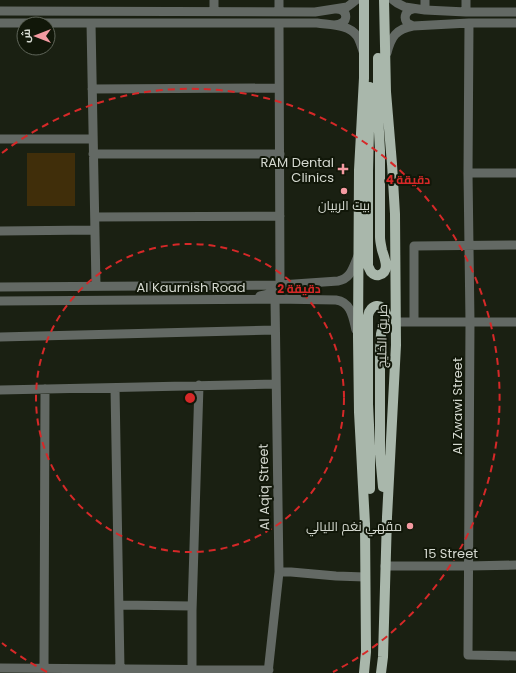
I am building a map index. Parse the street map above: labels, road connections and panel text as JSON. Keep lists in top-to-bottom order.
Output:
{
  "streets": {
    "main road": ["طريق الخليج"],
    "street": [
      "Al Kaurnish Road",
      "Al Zwawi Street",
      "Al Aqiq Street",
      "15 Street"
    ]
  },
  "crossings": [
    ["Al Kaurnish Road", "طريق الخليج"],
    ["Al Kaurnish Road", "Al Aqiq Street"],
    ["طريق الخليج", "15 Street"],
    ["Al Zwawi Street", "15 Street"]
  ],
  "places": {
    "health": ["RAM Dental Clinics"],
    "other": ["بيت الربيان", "مقهي نغم الليالي"]
  },
  "north": "left",
  "rings": ["4 دقيقة", "2 دقيقة"]
}
